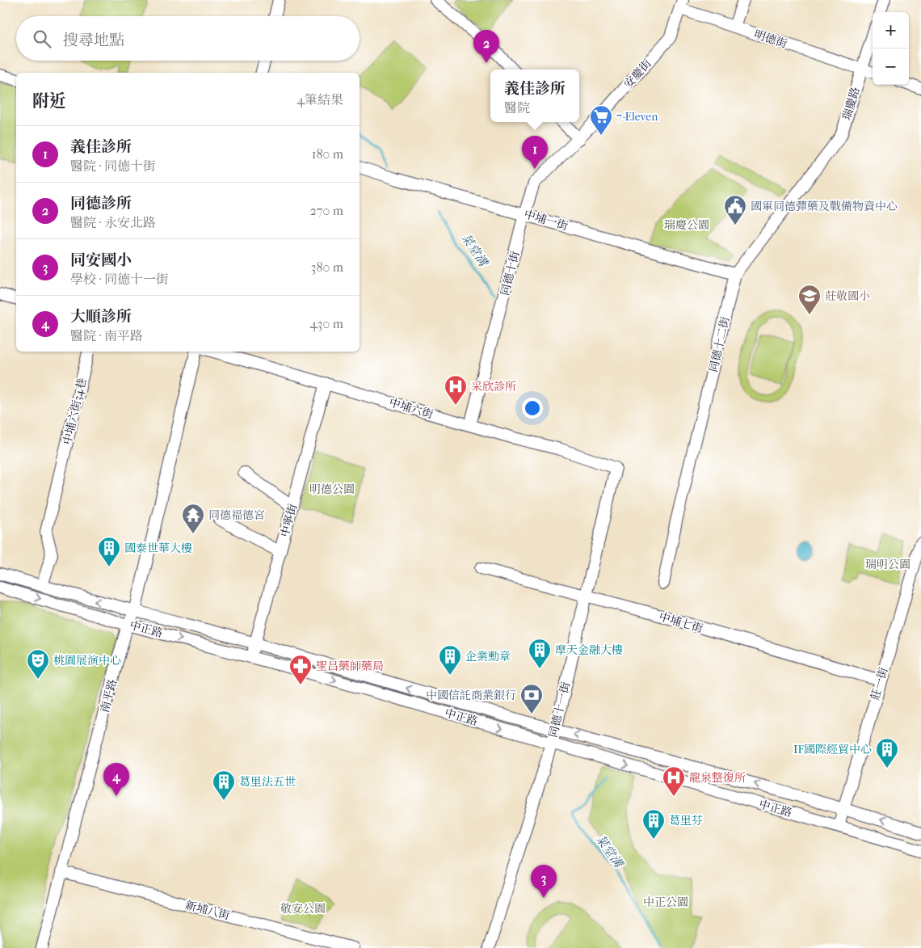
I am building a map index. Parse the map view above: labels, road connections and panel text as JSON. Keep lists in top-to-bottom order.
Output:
{
  "streets": {
    "street": [
      "明德街",
      "安慶街",
      "瑞慶路",
      "中埔一街",
      "同德十街",
      "同德十二街",
      "中埔六街",
      "中埔六街34巷",
      "中寧街",
      "中埔七街",
      "中正路",
      "莊一街",
      "南平路",
      "同德十一街",
      "新埔八街"
    ]
  },
  "crossings": [
    ["明德街", "安慶街"],
    ["明德街", "瑞慶路"],
    ["安慶街", "同德十街"],
    ["瑞慶路", "同德十二街"],
    ["中埔一街", "同德十街"],
    ["中埔一街", "同德十二街"],
    ["同德十街", "中埔六街"],
    ["中埔六街", "中寧街"],
    ["中埔六街", "同德十一街"],
    ["中埔六街34巷", "中正路"],
    ["中寧街", "中正路"],
    ["中埔七街", "莊一街"],
    ["中埔七街", "同德十一街"],
    ["中正路", "莊一街"],
    ["中正路", "南平路"],
    ["中正路", "同德十一街"],
    ["南平路", "新埔八街"]
  ],
  "water": ["菜堂溝"],
  "parks": [
    "瑞慶公園",
    "明德公園",
    "瑞明公園",
    "中正公園",
    "敬安公園"
  ],
  "places": {
    "supermarket": ["7-Eleven"],
    "public building": ["國軍同德彈藥及戰備物資中心"],
    "school or university": ["莊敬國小"],
    "hospital": ["采欣診所", "龍泉整復所"],
    "temple": ["同德福德宮"],
    "building": [
      "國泰世華大樓",
      "摩天金融大樓",
      "企業勳章",
      "IF國際經貿中心",
      "葛里法五世",
      "葛里芬"
    ],
    "theatre": ["桃園展演中心"],
    "pharmacy": ["聖昌藥師藥局"],
    "bank": ["中國信託商業銀行"]
  },
  "page": {
    "map_buttons": ["+", "−"],
    "search": "搜尋地點",
    "pins": [
      "2",
      "1",
      "4",
      "3"
    ],
    "popup": ["義佳診所", "醫院"],
    "heading": ["附近", "4筆結果"],
    "list": [
      {
        "mark": "1",
        "name": "義佳診所",
        "note": "醫院 · 同德十街",
        "value": "180 m"
      },
      {
        "mark": "2",
        "name": "同德診所",
        "note": "醫院 · 永安北路",
        "value": "270 m"
      },
      {
        "mark": "3",
        "name": "同安國小",
        "note": "學校 · 同德十一街",
        "value": "380 m"
      },
      {
        "mark": "4",
        "name": "大順診所",
        "note": "醫院 · 南平路",
        "value": "430 m"
      }
    ]
  }
}
